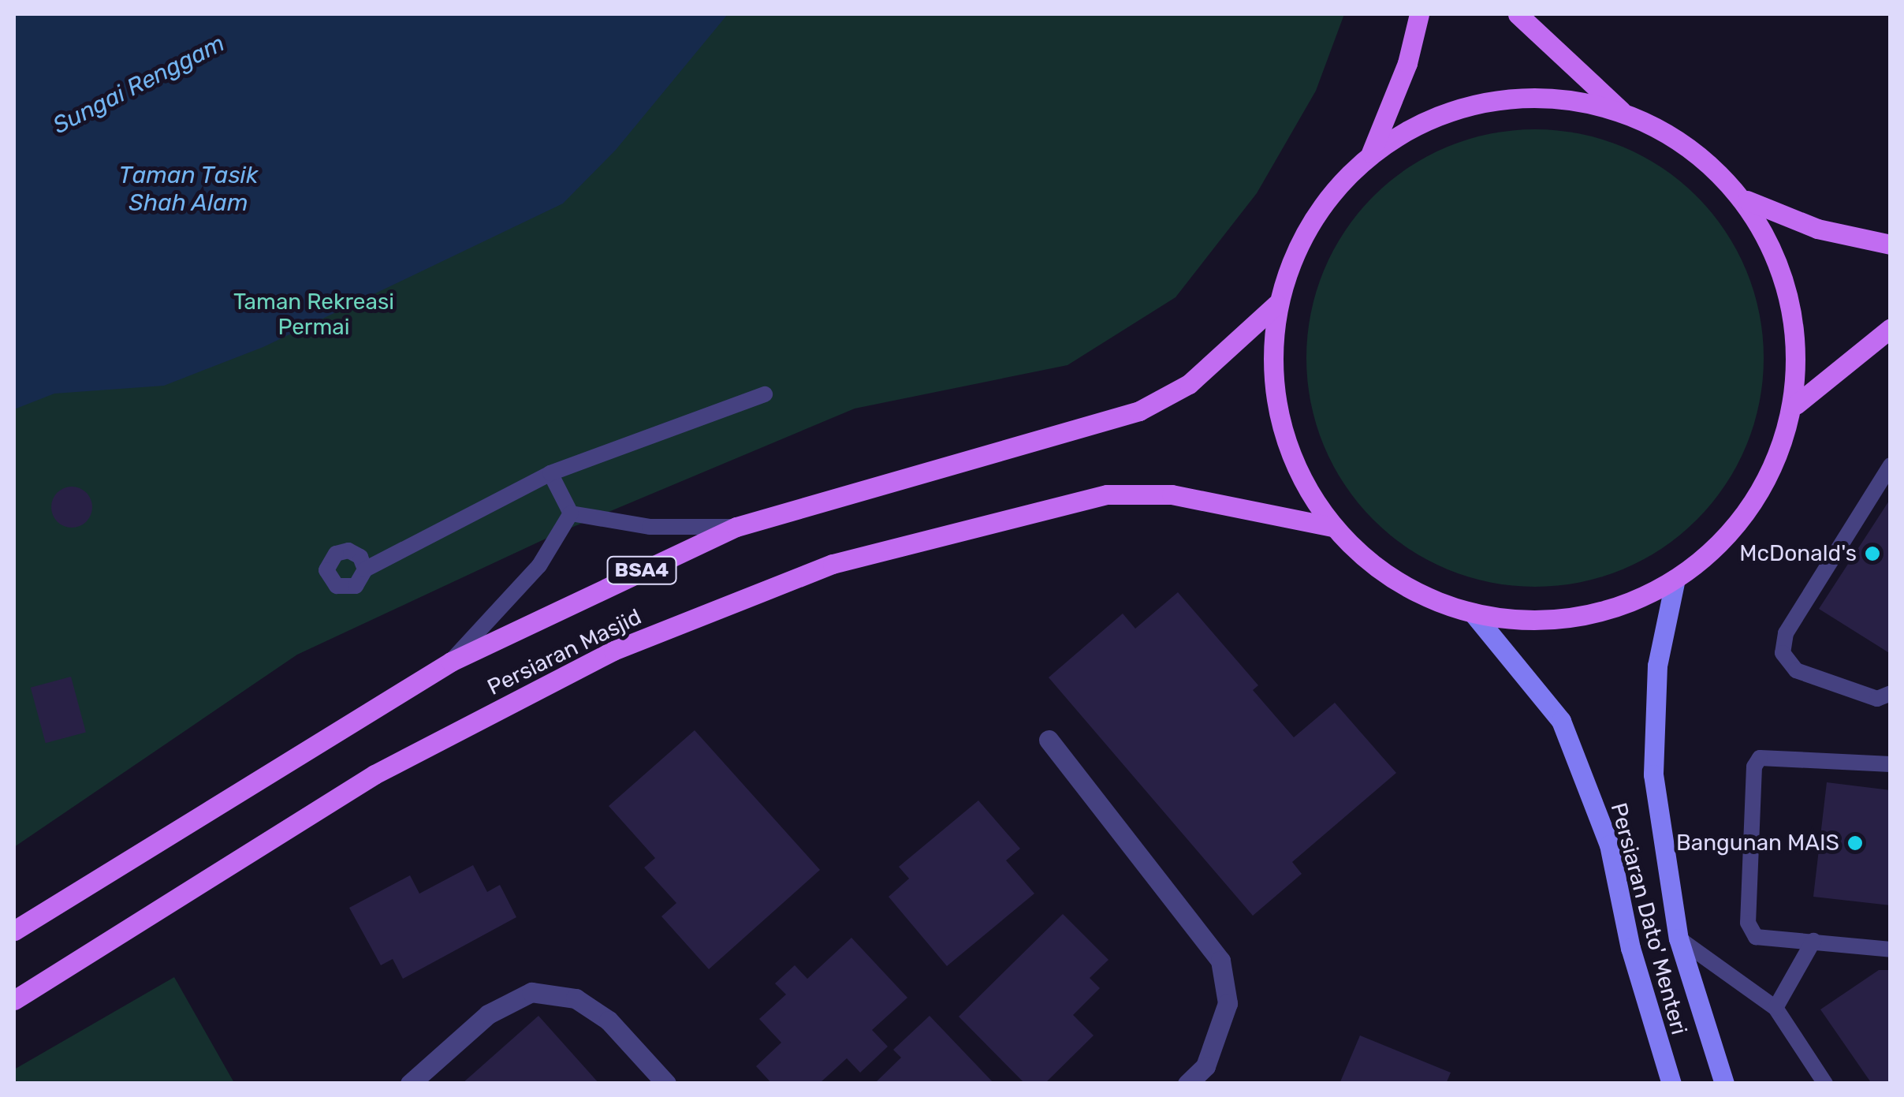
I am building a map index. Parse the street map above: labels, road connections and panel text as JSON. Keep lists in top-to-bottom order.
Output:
{
  "streets": {
    "main road": ["BSA4", "Persiaran Masjid", "Persiaran Dato' Menteri"]
  },
  "water": ["Sungai Renggam", "Taman Tasik Shah Alam"],
  "parks": ["Taman Rekreasi Permai"],
  "places": ["McDonald's", "Bangunan MAIS"]
}
